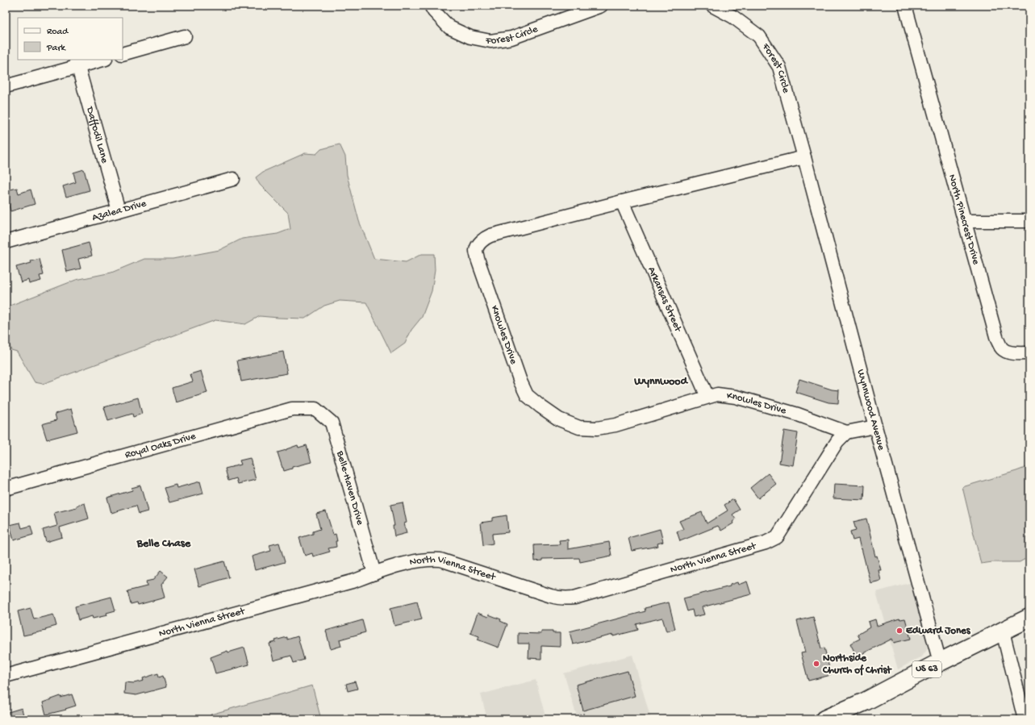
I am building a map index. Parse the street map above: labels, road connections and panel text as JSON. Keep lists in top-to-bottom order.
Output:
{
  "streets": {
    "highway": ["US 63"],
    "street": [
      "Forest Circle",
      "Daffodil Lane",
      "Azalea Drive",
      "North Pinecrest Drive",
      "Arkansas Street",
      "Knowles Drive",
      "Wynnwood Avenue",
      "Royal Oaks Drive",
      "Belle-Haven Drive",
      "North Vienna Street"
    ]
  },
  "crossings": [
    ["Forest Circle", "Knowles Drive"],
    ["Forest Circle", "Wynnwood Avenue"],
    ["Daffodil Lane", "Azalea Drive"],
    ["Arkansas Street", "Knowles Drive"],
    ["Knowles Drive", "Wynnwood Avenue"],
    ["Knowles Drive", "North Vienna Street"],
    ["Wynnwood Avenue", "US 63"],
    ["Royal Oaks Drive", "Belle-Haven Drive"],
    ["Belle-Haven Drive", "North Vienna Street"]
  ],
  "districts": ["Wynnwood", "Belle Chase"],
  "places": ["Edward Jones", "Northside Church of Christ"],
  "legend": ["Road", "Park"]
}
